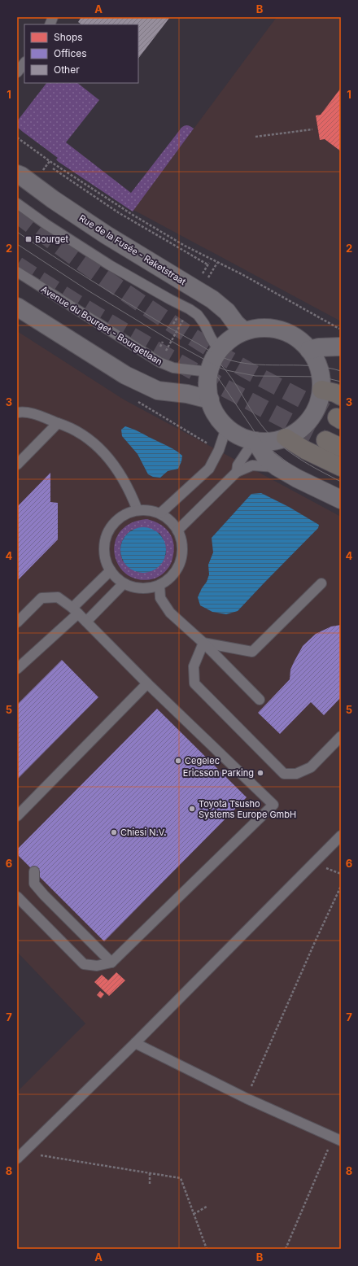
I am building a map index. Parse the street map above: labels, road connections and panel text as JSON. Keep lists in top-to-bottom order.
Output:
{
  "streets": {
    "street": ["Rue de la Fusée - Raketstraat"],
    "lane": ["Avenue du Bourget - Bourgetlaan"]
  },
  "crossings": [
    ["Rue de la Fusée - Raketstraat", "Avenue du Bourget - Bourgetlaan"]
  ],
  "places": {
    "transit": ["Bourget"],
    "other": [
      "Cegelec",
      "Ericsson Parking",
      "Toyota Tsusho Systems Europe GmbH",
      "Chiesi N.V."
    ]
  },
  "legend": ["Shops", "Offices", "Other"],
  "grid": {
    "columns": ["A", "B"],
    "rows": [
      "1",
      "2",
      "3",
      "4",
      "5",
      "6",
      "7",
      "8"
    ]
  }
}
